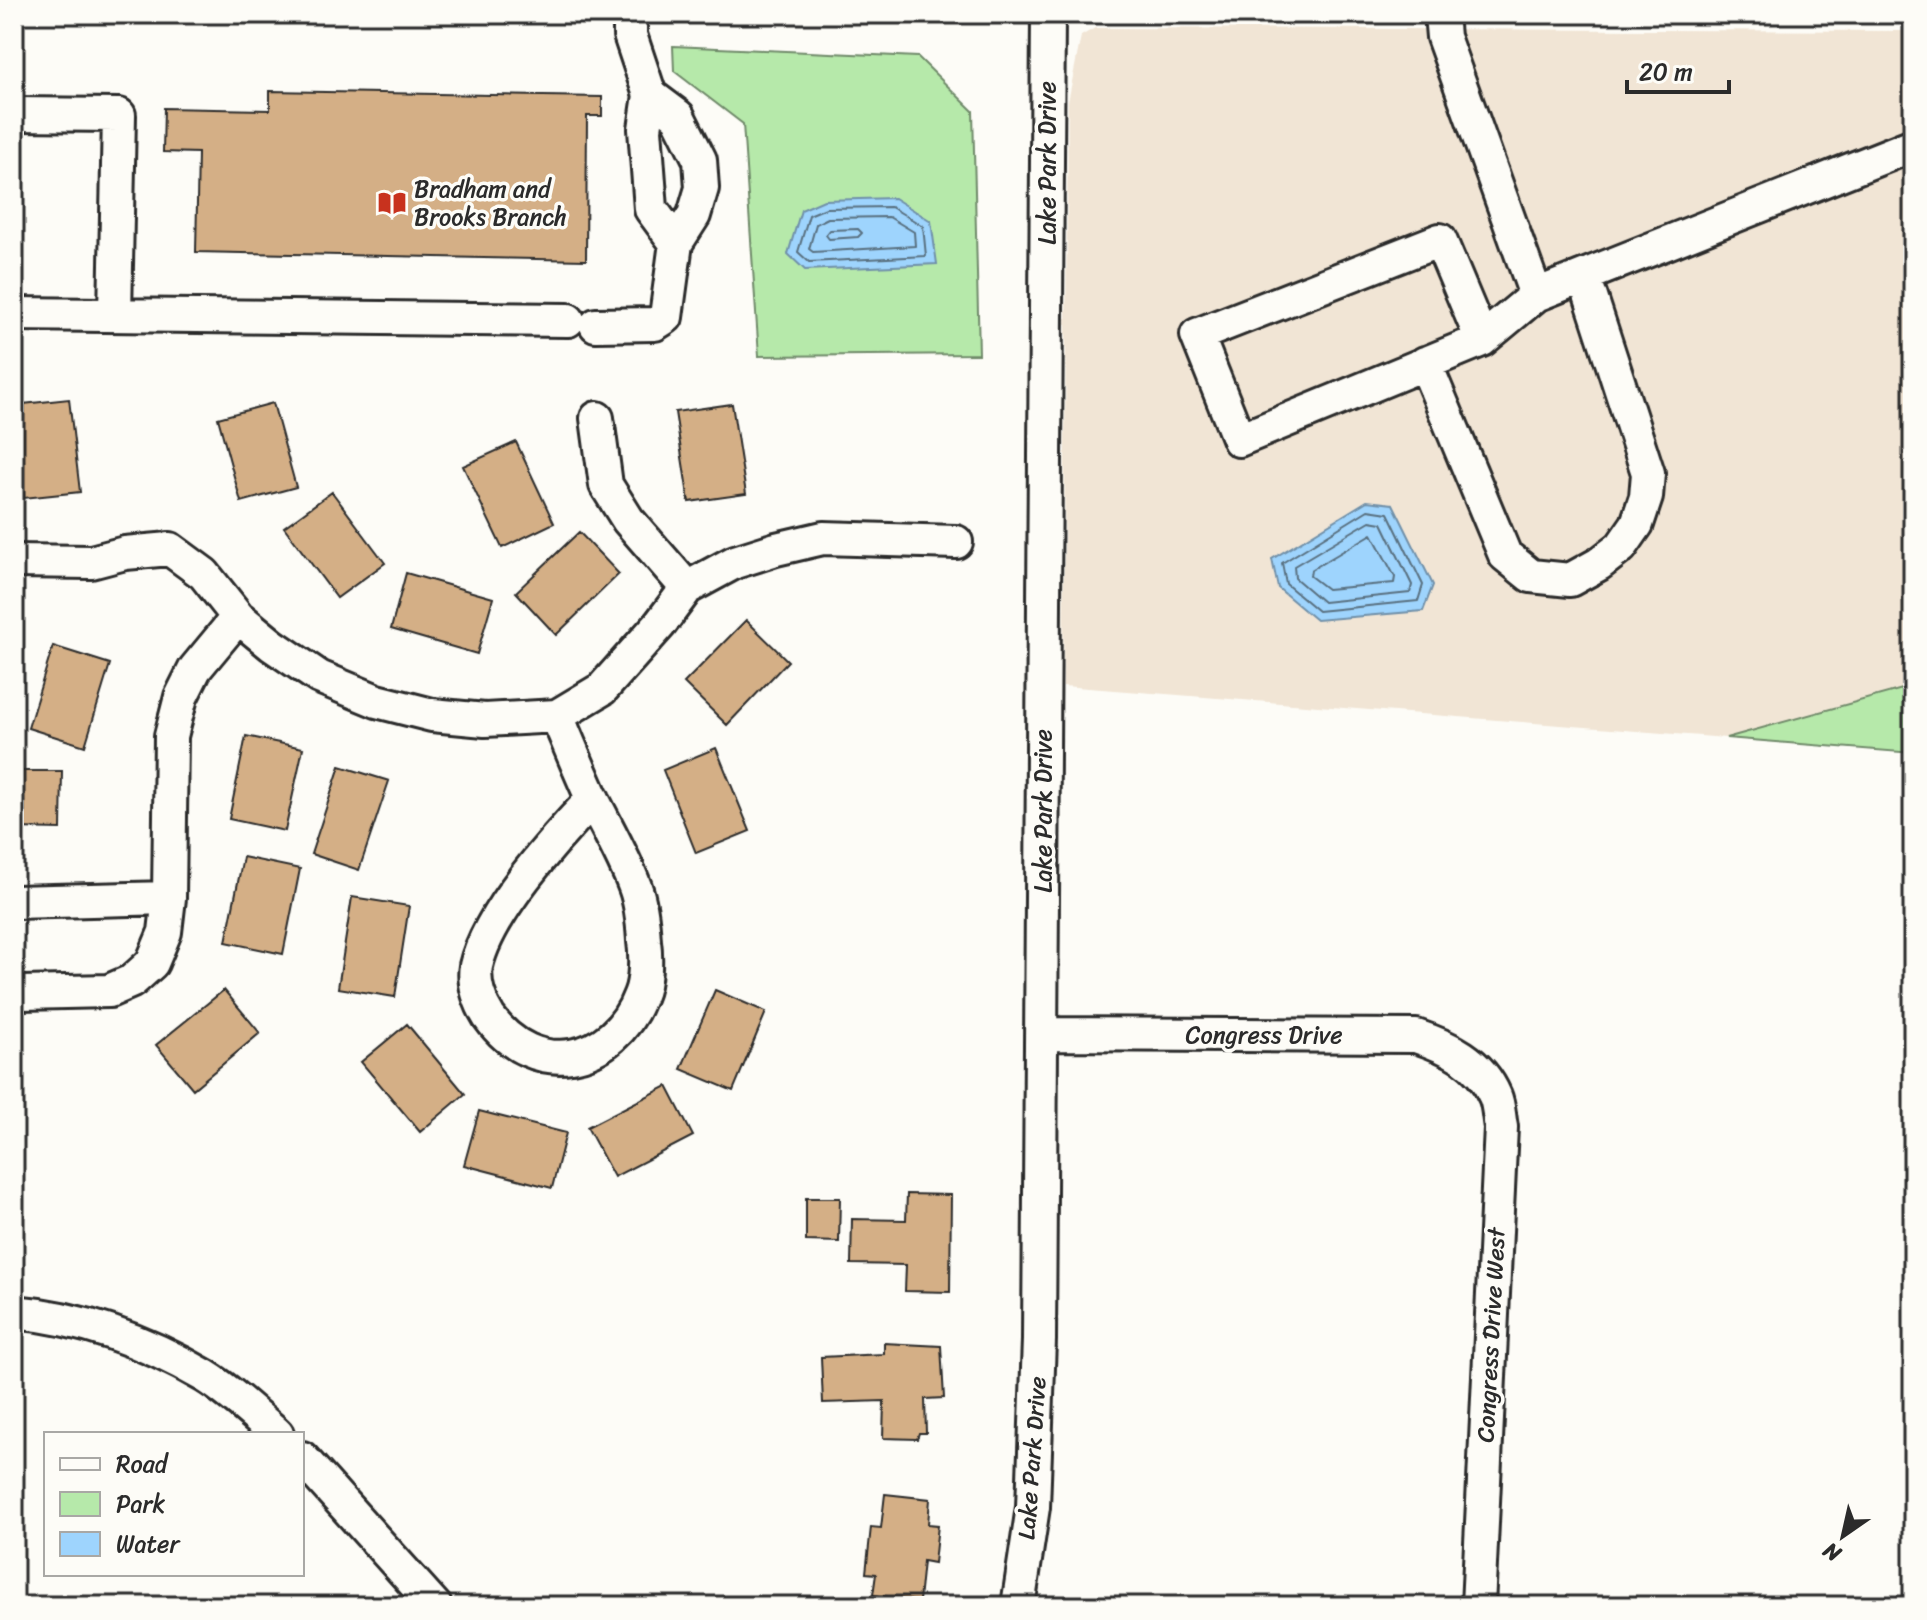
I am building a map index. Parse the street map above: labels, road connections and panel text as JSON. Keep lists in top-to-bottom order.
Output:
{
  "streets": {
    "street": ["Lake Park Drive", "Congress Drive", "Congress Drive West"]
  },
  "crossings": [
    ["Lake Park Drive", "Congress Drive"],
    ["Congress Drive", "Congress Drive West"]
  ],
  "places": {
    "library": ["Bradham and Brooks Branch"]
  },
  "legend": ["Road", "Park", "Water"],
  "scale_bar": "20 m",
  "north": "bottom left"
}
